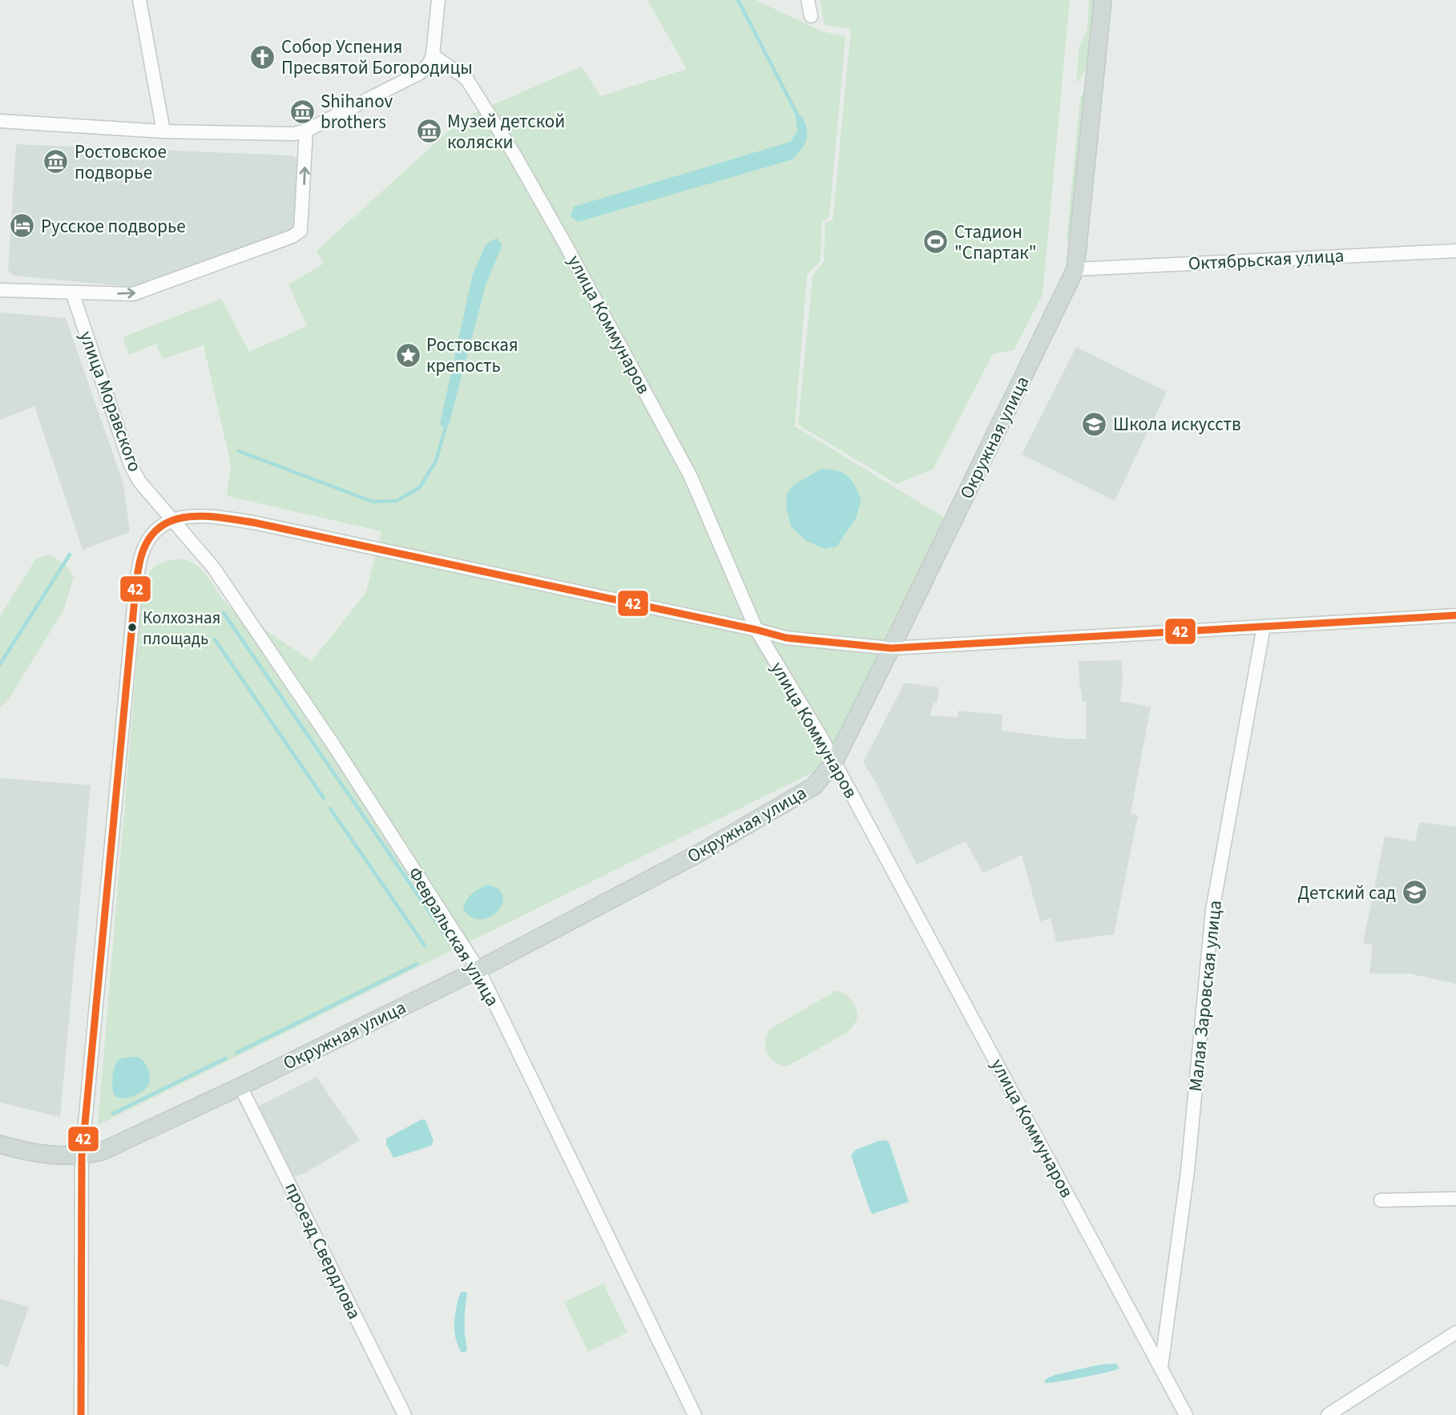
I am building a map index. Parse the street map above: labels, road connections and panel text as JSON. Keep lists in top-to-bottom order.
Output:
{
  "streets": {
    "main road": ["Окружная улица"],
    "street": [
      "Октябрьская улица",
      "улица Коммунаров",
      "улица Моравского",
      "Февральская улица",
      "Малая Заровская улица",
      "проезд Свердлова"
    ]
  },
  "crossings": [
    ["Октябрьская улица", "Окружная улица"],
    ["улица Коммунаров", "Окружная улица"],
    ["улица Коммунаров", "Малая Заровская улица"],
    ["улица Моравского", "Февральская улица"],
    ["Окружная улица", "Февральская улица"],
    ["Окружная улица", "проезд Свердлова"]
  ],
  "places": {
    "church": ["Собор Успения Пресвятой Богородицы"],
    "museum": ["Shihanov brothers", "Музей детской коляски", "Ростовское подворье"],
    "hotel": ["Русское подворье"],
    "sports": ["Стадион \"Спартак\""],
    "place": ["Ростовская крепость"],
    "school or university": ["Школа искусств", "Детский сад"],
    "other": ["Колхозная площадь"]
  },
  "lines": ["transit line 42"]
}
